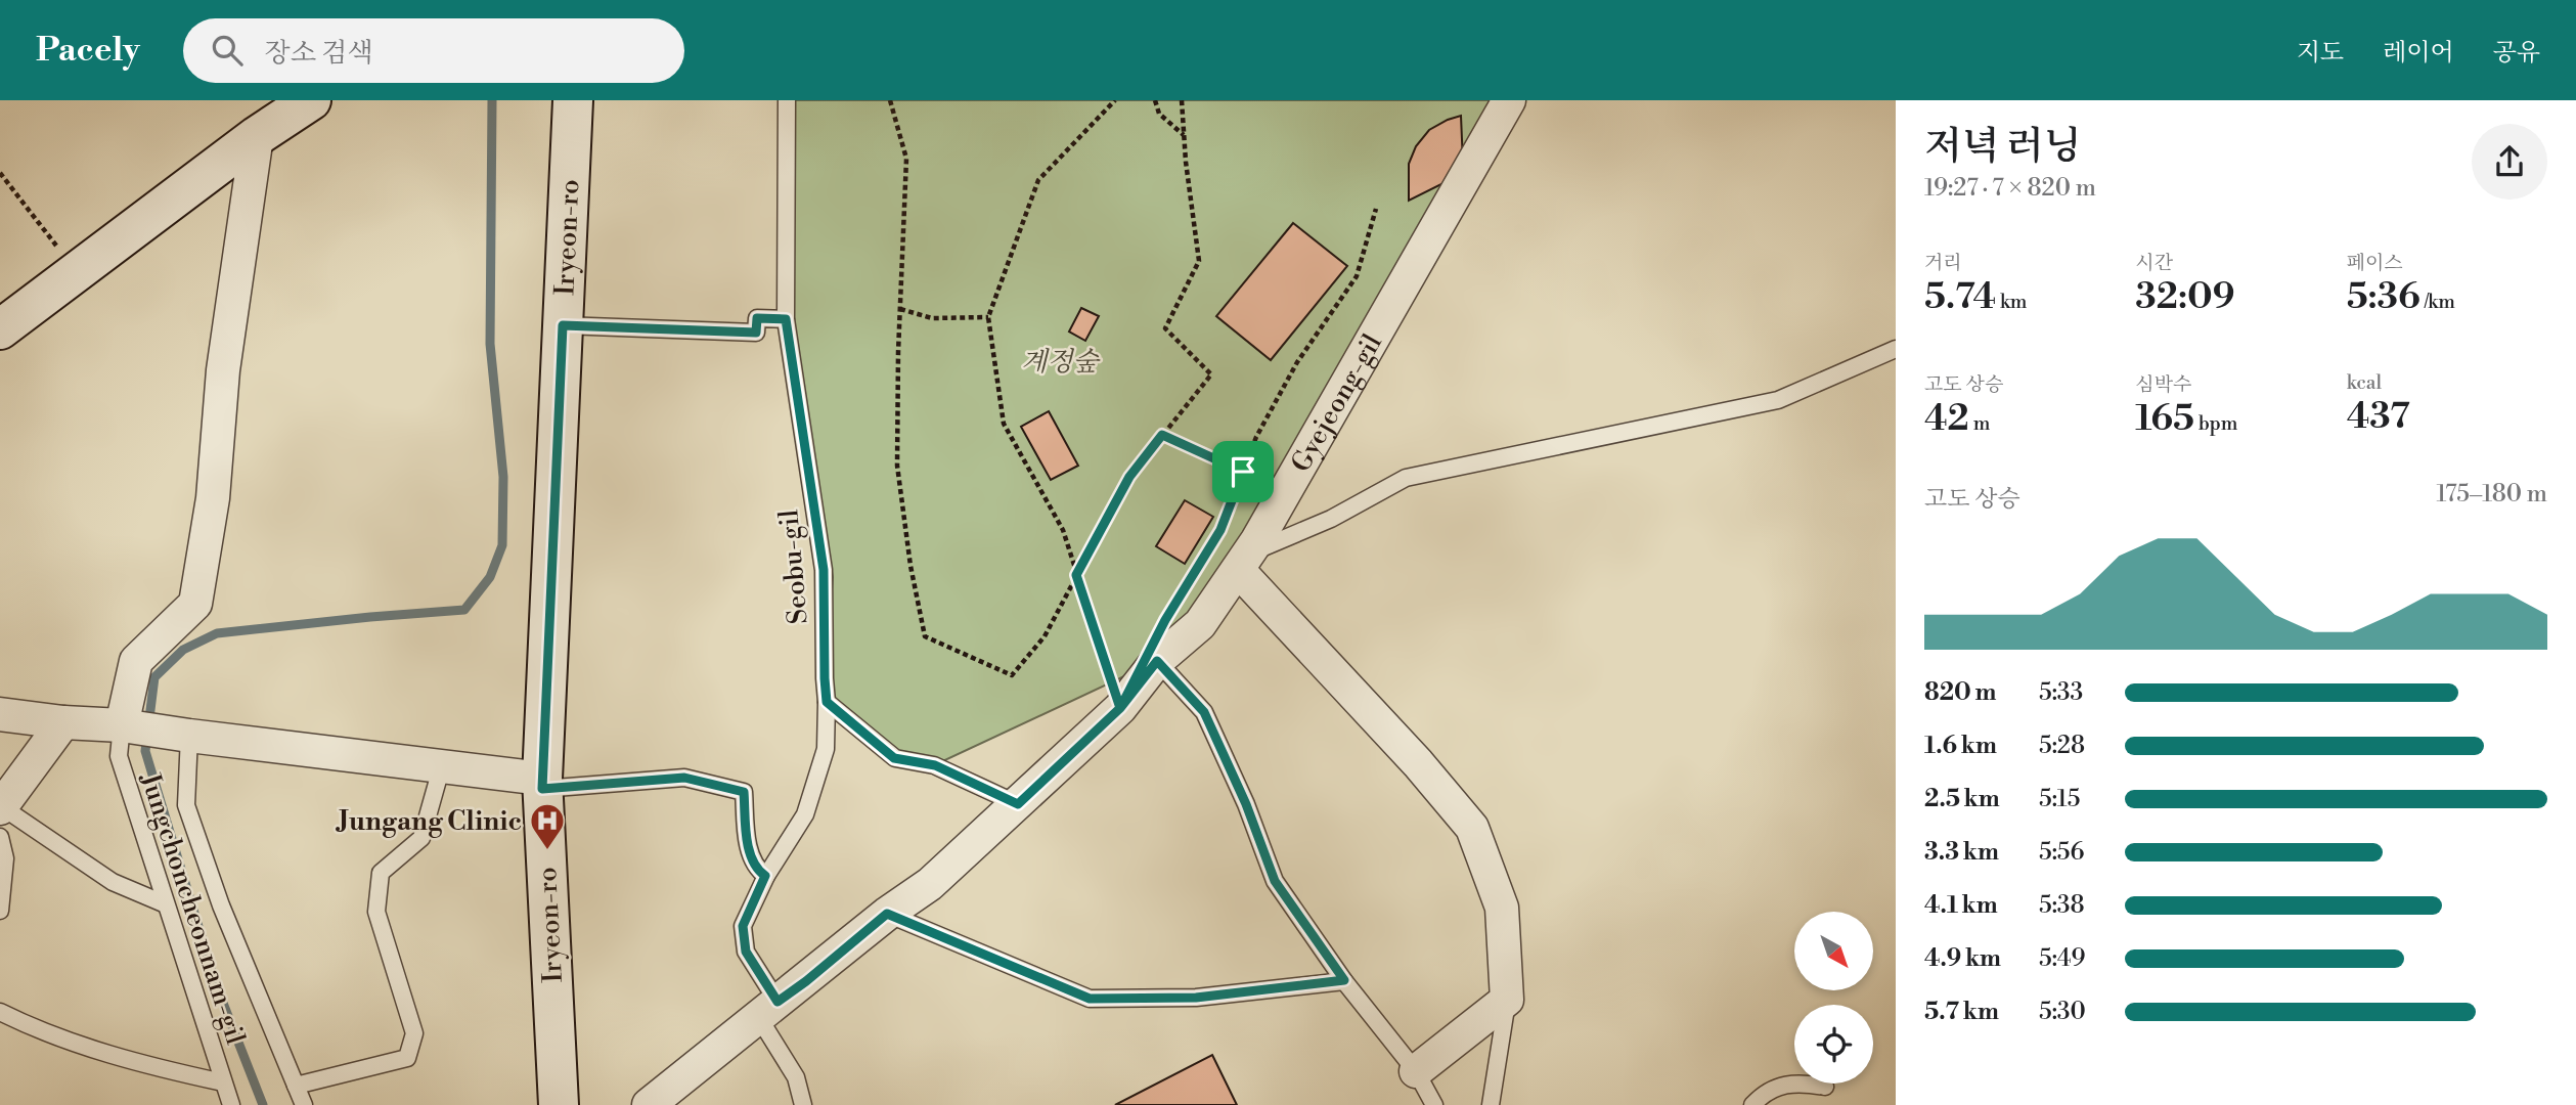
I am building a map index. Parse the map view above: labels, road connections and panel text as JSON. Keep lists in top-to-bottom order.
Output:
{
  "streets": {
    "street": ["Iryeon-ro", "Gyejeong-gil"],
    "lane": ["Seobu-gil", "Jungchoncheonnam-gil"]
  },
  "crossings": [
    ["Gyejeong-gil", "Seobu-gil"]
  ],
  "parks": ["계정숲"],
  "places": {
    "hospital": ["Jungang Clinic"]
  },
  "north": "bottom right",
  "page": {
    "header": "Pacely",
    "search": "장소 검색",
    "nav": ["지도", "레이어", "공유"],
    "heading": ["저녁 러닝", "19:27 · 7 × 820 m"],
    "stats": [
      ["거리", "5.74 km"],
      ["시간", "32:09"],
      ["페이스", "5:36 /km"],
      ["고도 상승", "42 m"],
      ["심박수", "165 bpm"],
      ["kcal", "437"]
    ],
    "chart": ["고도 상승", "175–180 m"],
    "list": [
      {
        "name": "820 m",
        "note": "5:33"
      },
      {
        "name": "1.6 km",
        "note": "5:28"
      },
      {
        "name": "2.5 km",
        "note": "5:15"
      },
      {
        "name": "3.3 km",
        "note": "5:56"
      },
      {
        "name": "4.1 km",
        "note": "5:38"
      },
      {
        "name": "4.9 km",
        "note": "5:49"
      },
      {
        "name": "5.7 km",
        "note": "5:30"
      }
    ]
  }
}
